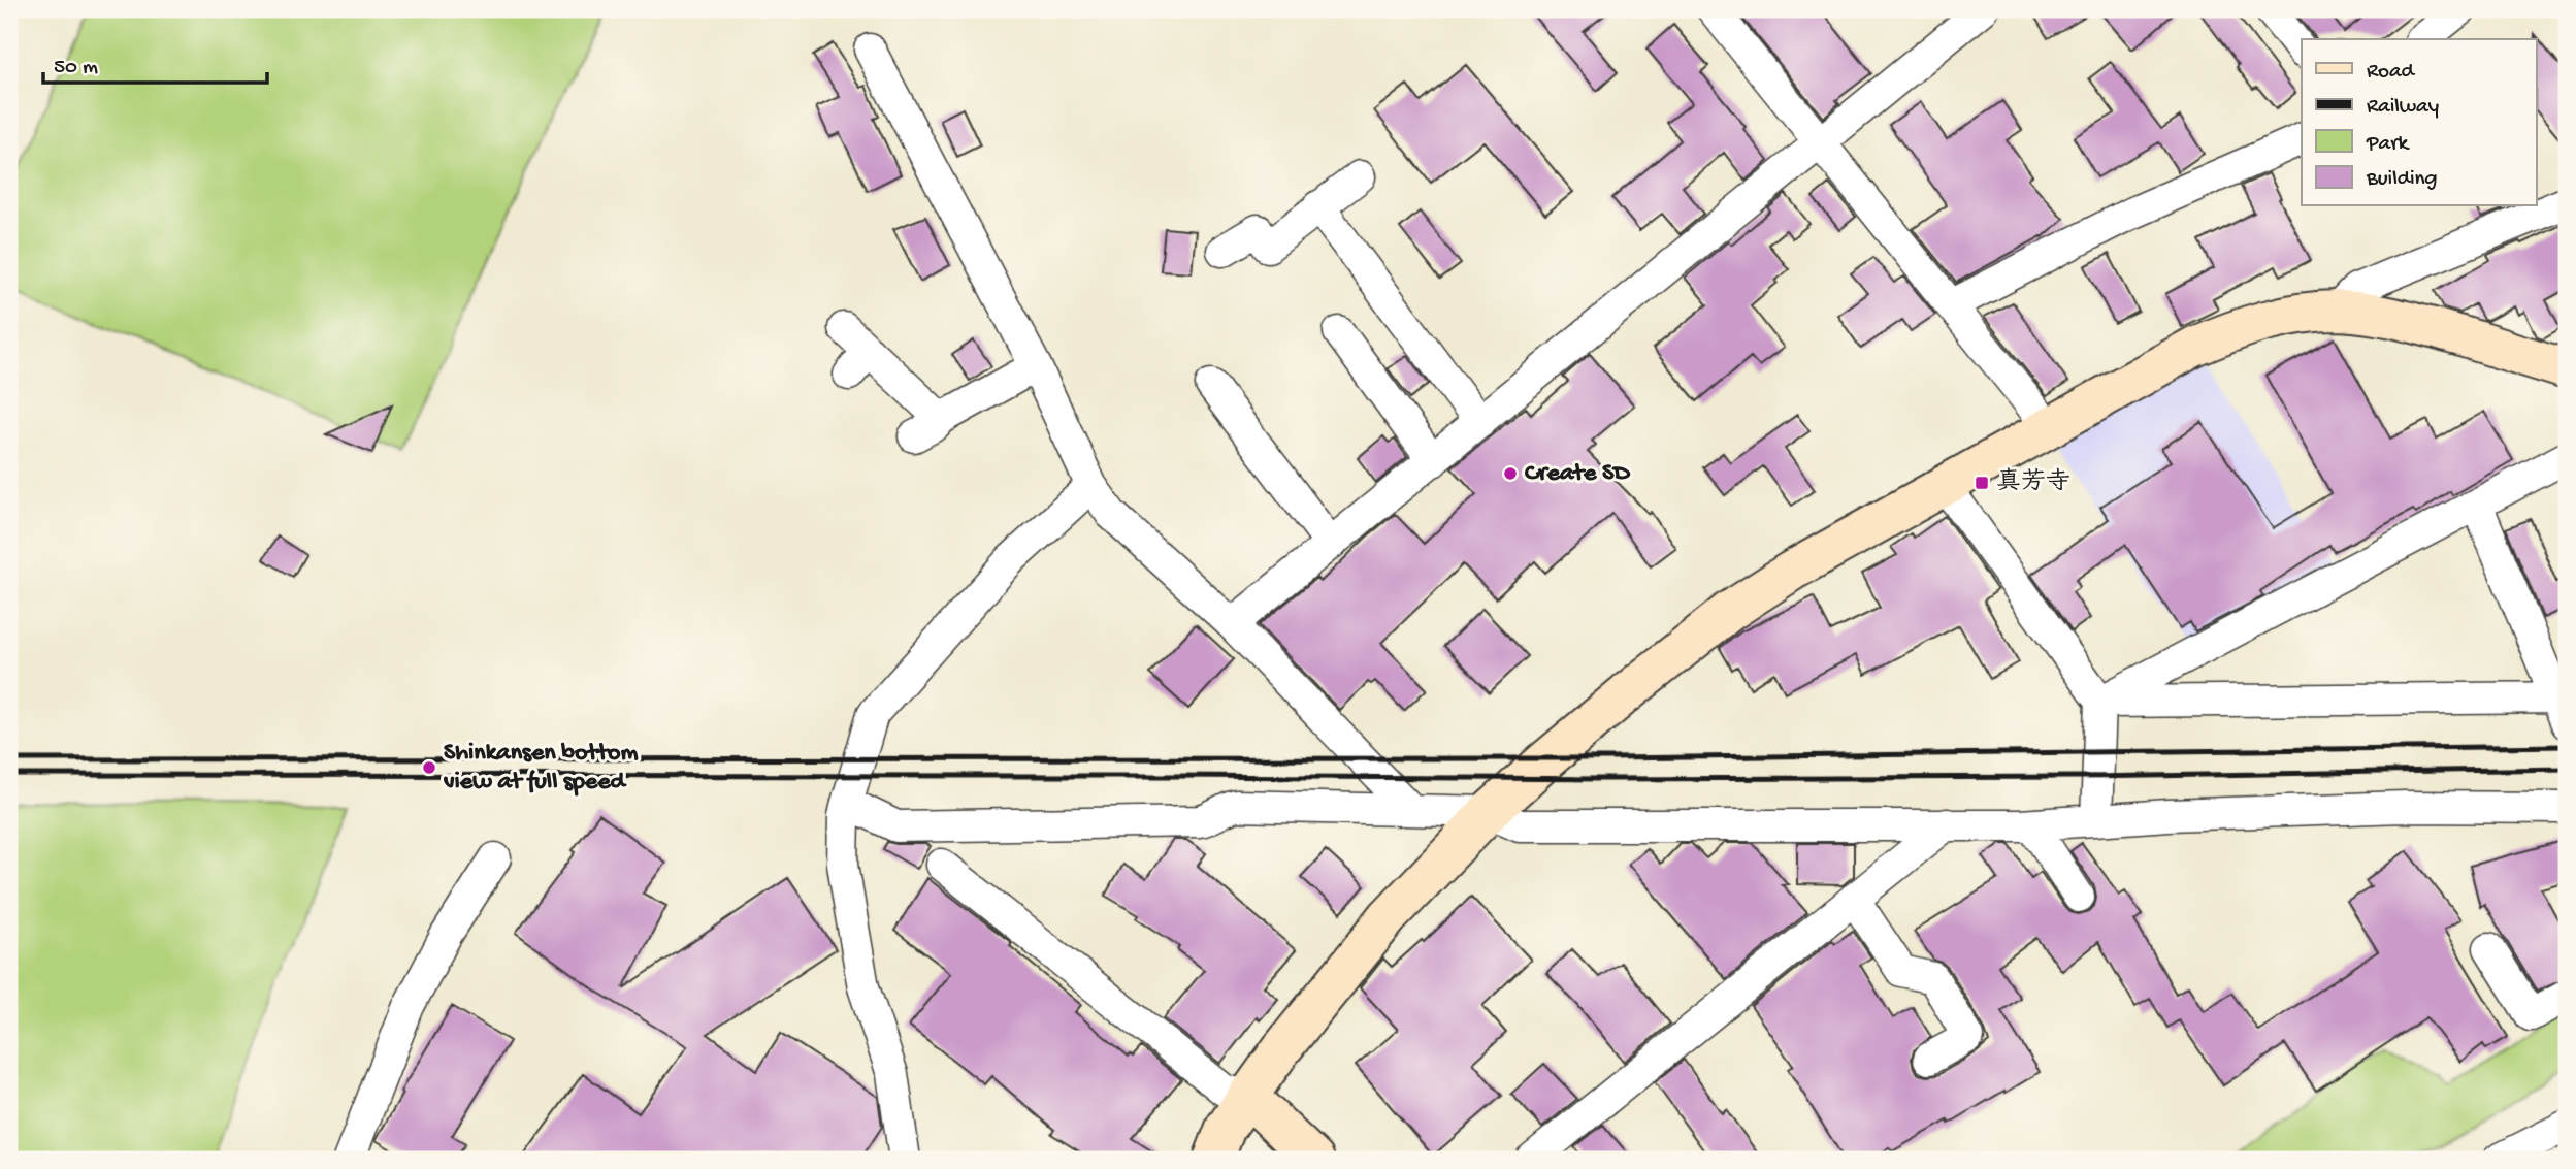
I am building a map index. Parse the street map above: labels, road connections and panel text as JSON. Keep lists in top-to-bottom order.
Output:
{
  "places": {
    "other": ["Create SD", "Shinkansen bottom view at full speed"],
    "transit": ["真芳寺"]
  },
  "legend": [
    "Road",
    "Railway",
    "Park",
    "Building"
  ],
  "scale_bar": "50 m"
}
